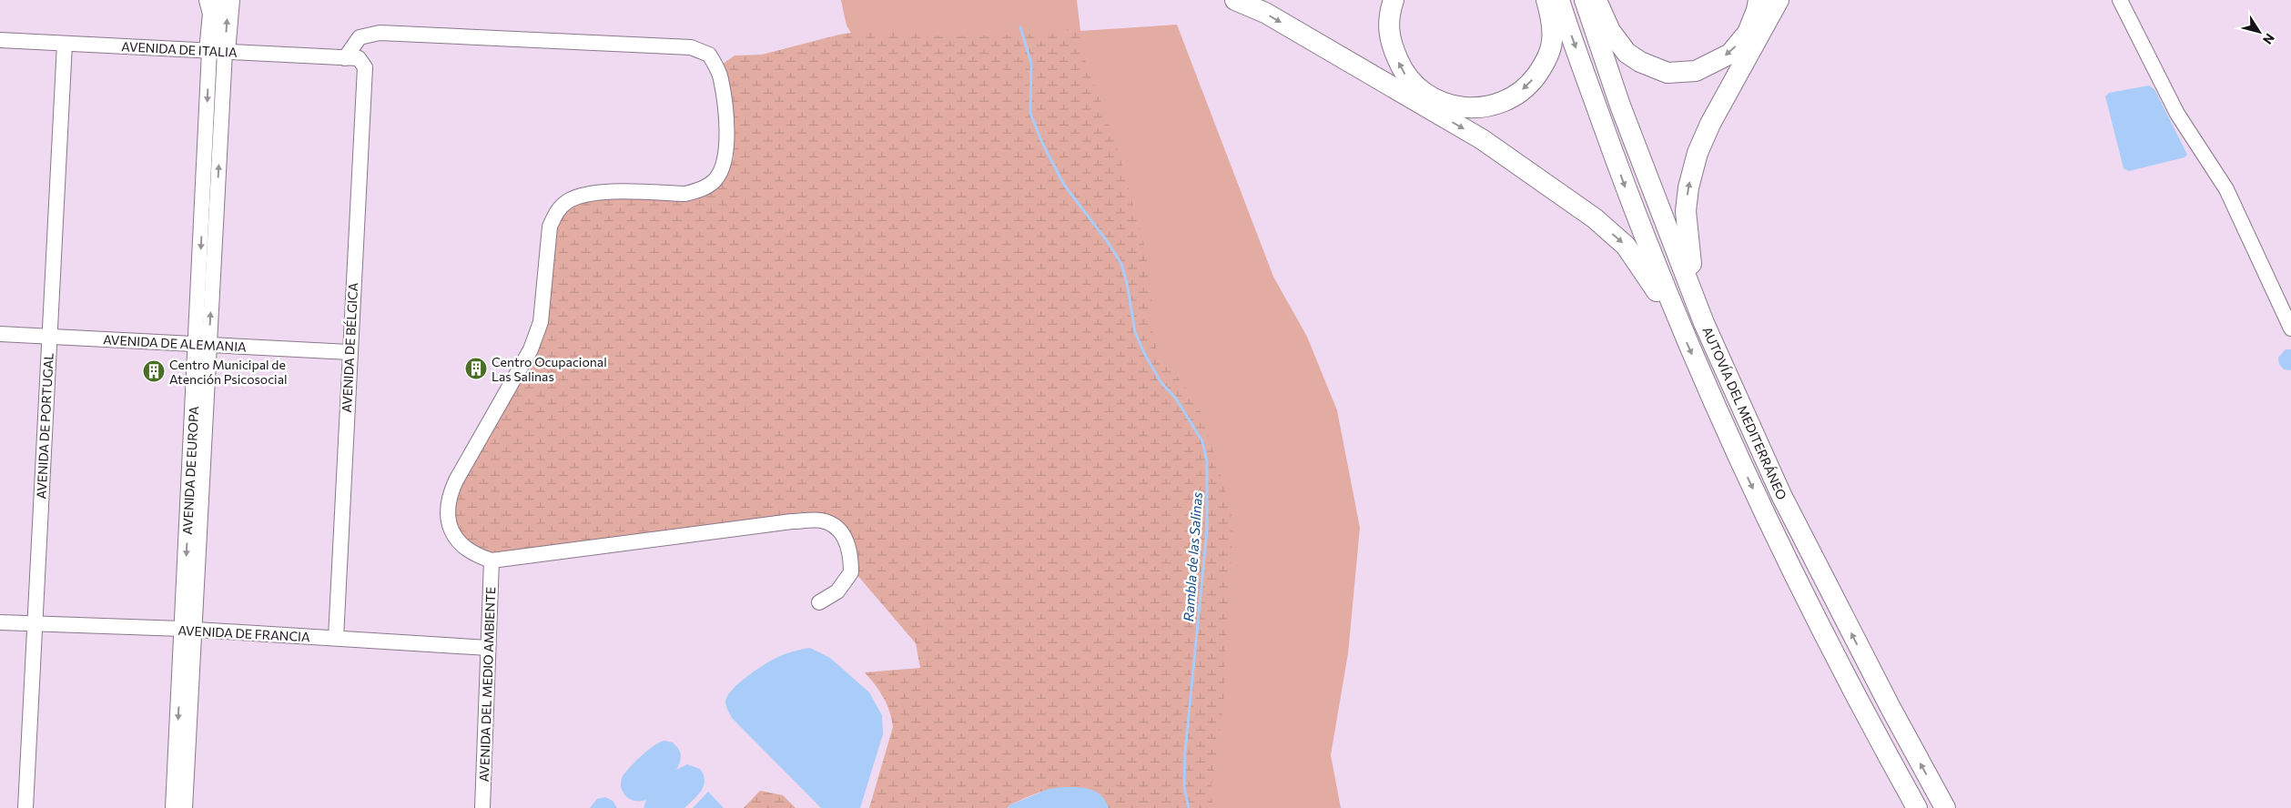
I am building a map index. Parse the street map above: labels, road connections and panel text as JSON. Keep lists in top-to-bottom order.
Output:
{
  "streets": {
    "highway": ["AUTOVÍA DEL MEDITERRÁNEO"],
    "street": [
      "AVENIDA DE ITALIA",
      "AVENIDA DE ALEMANIA",
      "AVENIDA DE BÉLGICA",
      "AVENIDA DE PORTUGAL",
      "AVENIDA DE EUROPA",
      "AVENIDA DE FRANCIA",
      "AVENIDA DEL MEDIO AMBIENTE"
    ]
  },
  "crossings": [
    ["AVENIDA DE ITALIA", "AVENIDA DE BÉLGICA"],
    ["AVENIDA DE ITALIA", "AVENIDA DE PORTUGAL"],
    ["AVENIDA DE ITALIA", "AVENIDA DE EUROPA"],
    ["AVENIDA DE ALEMANIA", "AVENIDA DE BÉLGICA"],
    ["AVENIDA DE ALEMANIA", "AVENIDA DE PORTUGAL"],
    ["AVENIDA DE ALEMANIA", "AVENIDA DE EUROPA"],
    ["AVENIDA DE BÉLGICA", "AVENIDA DE FRANCIA"],
    ["AVENIDA DE PORTUGAL", "AVENIDA DE FRANCIA"],
    ["AVENIDA DE EUROPA", "AVENIDA DE FRANCIA"],
    ["AVENIDA DE FRANCIA", "AVENIDA DEL MEDIO AMBIENTE"]
  ],
  "water": ["Rambla de las Salinas"],
  "places": {
    "building": ["Centro Ocupacional Las Salinas", "Centro Municipal de Atención Psicosocial"]
  },
  "north": "bottom right"
}
